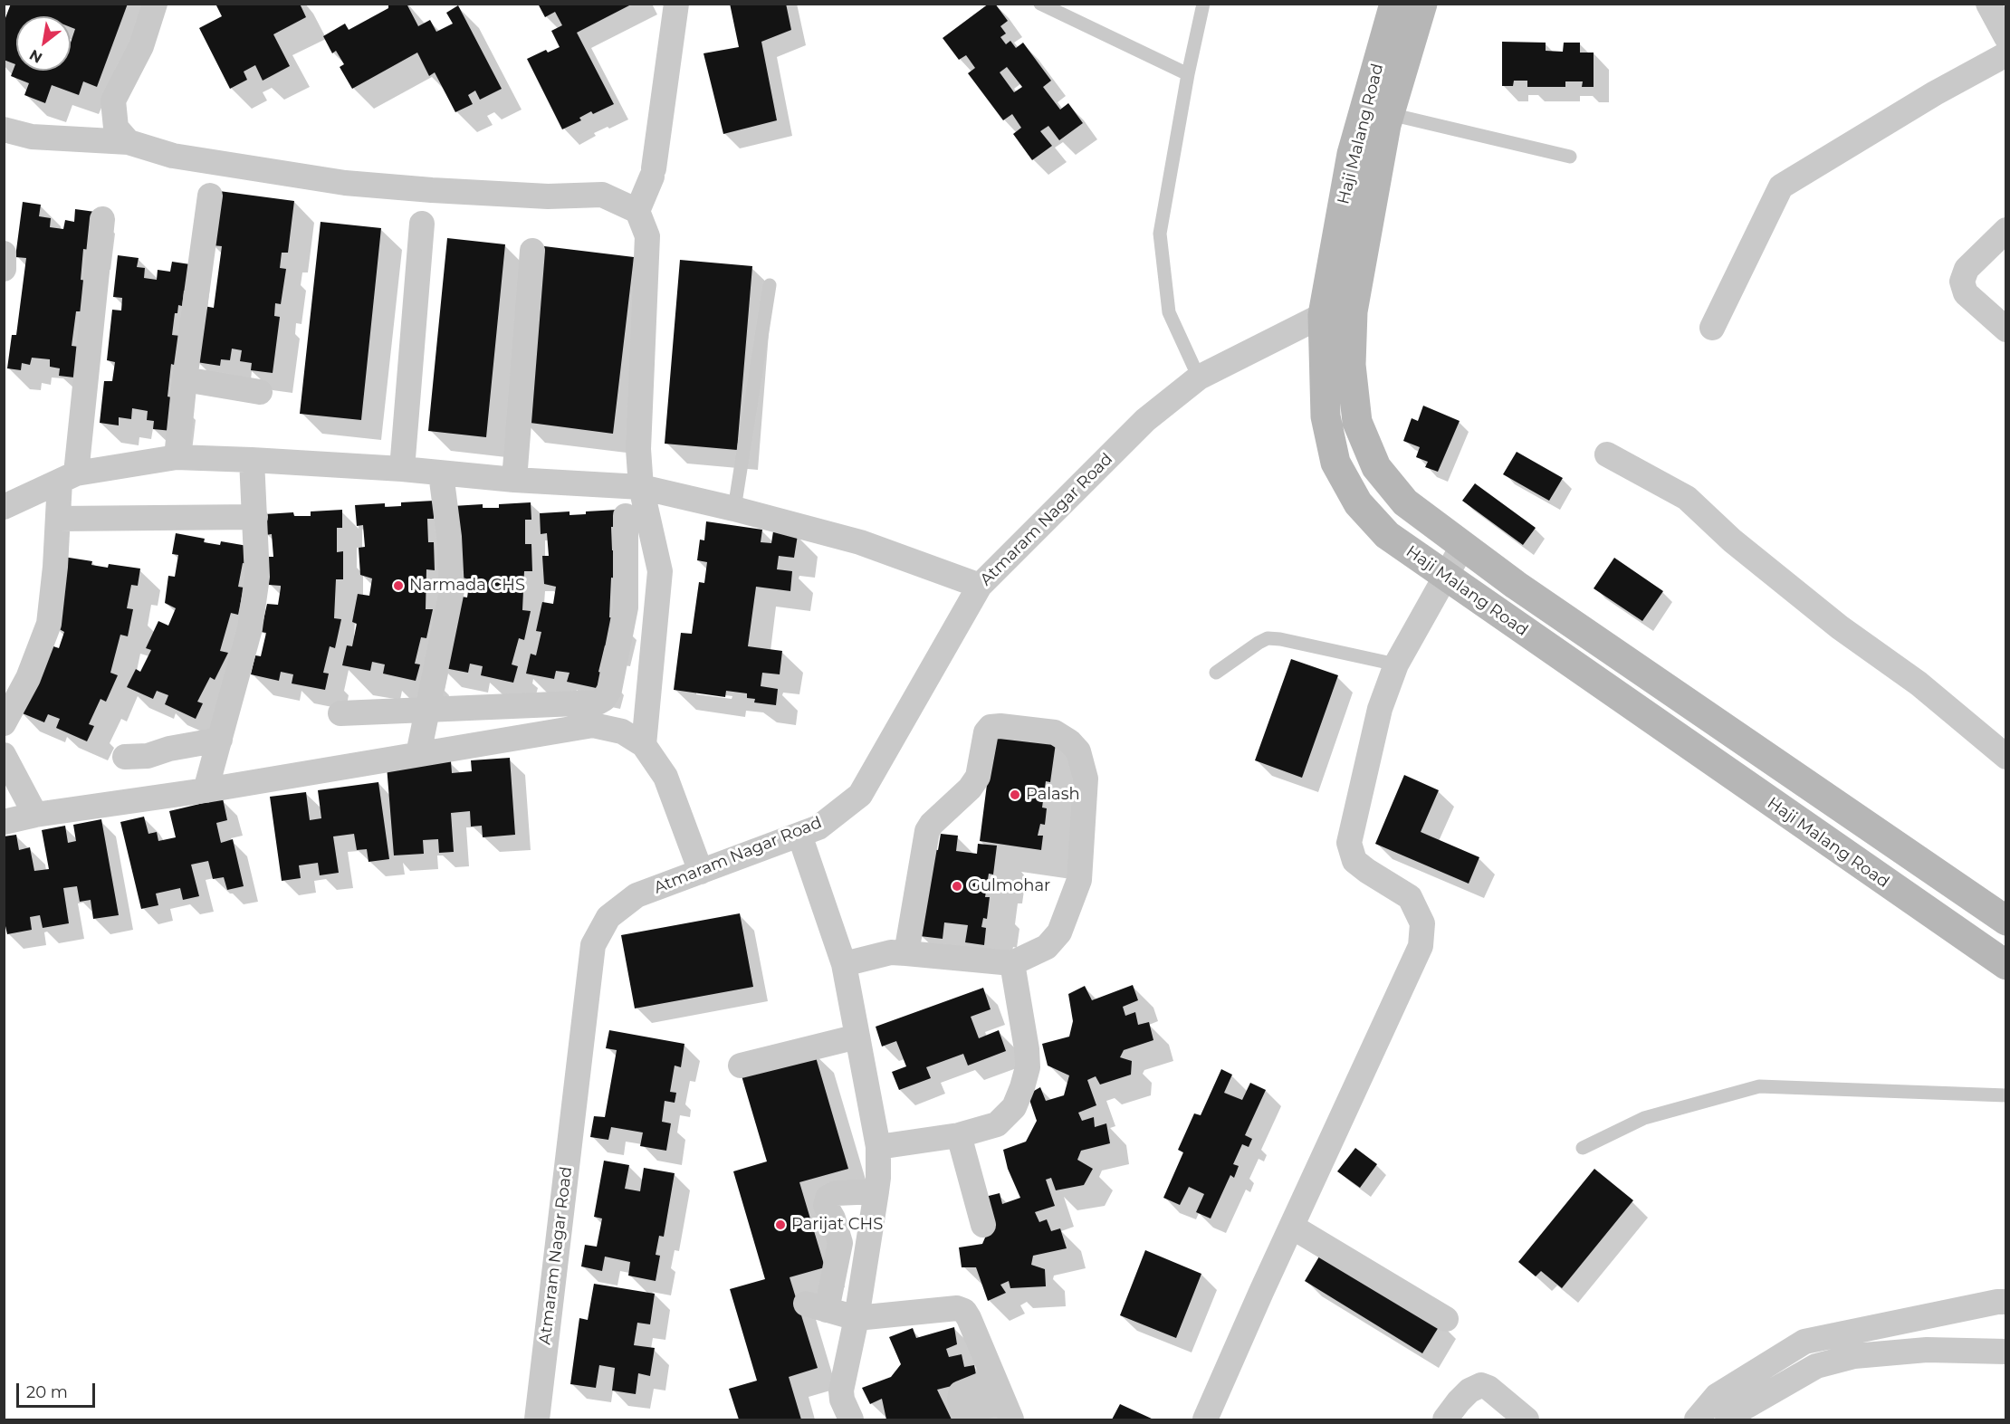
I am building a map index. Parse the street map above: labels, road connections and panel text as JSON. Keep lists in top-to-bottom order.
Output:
{
  "streets": {
    "main road": ["Haji Malang Road"],
    "street": ["Atmaram Nagar Road"]
  },
  "crossings": [
    ["Haji Malang Road", "Atmaram Nagar Road"]
  ],
  "places": [
    "Narmada CHS",
    "Palash",
    "Gulmohar",
    "Parijat CHS"
  ],
  "scale_bar": "20 m",
  "north": "bottom left"
}
